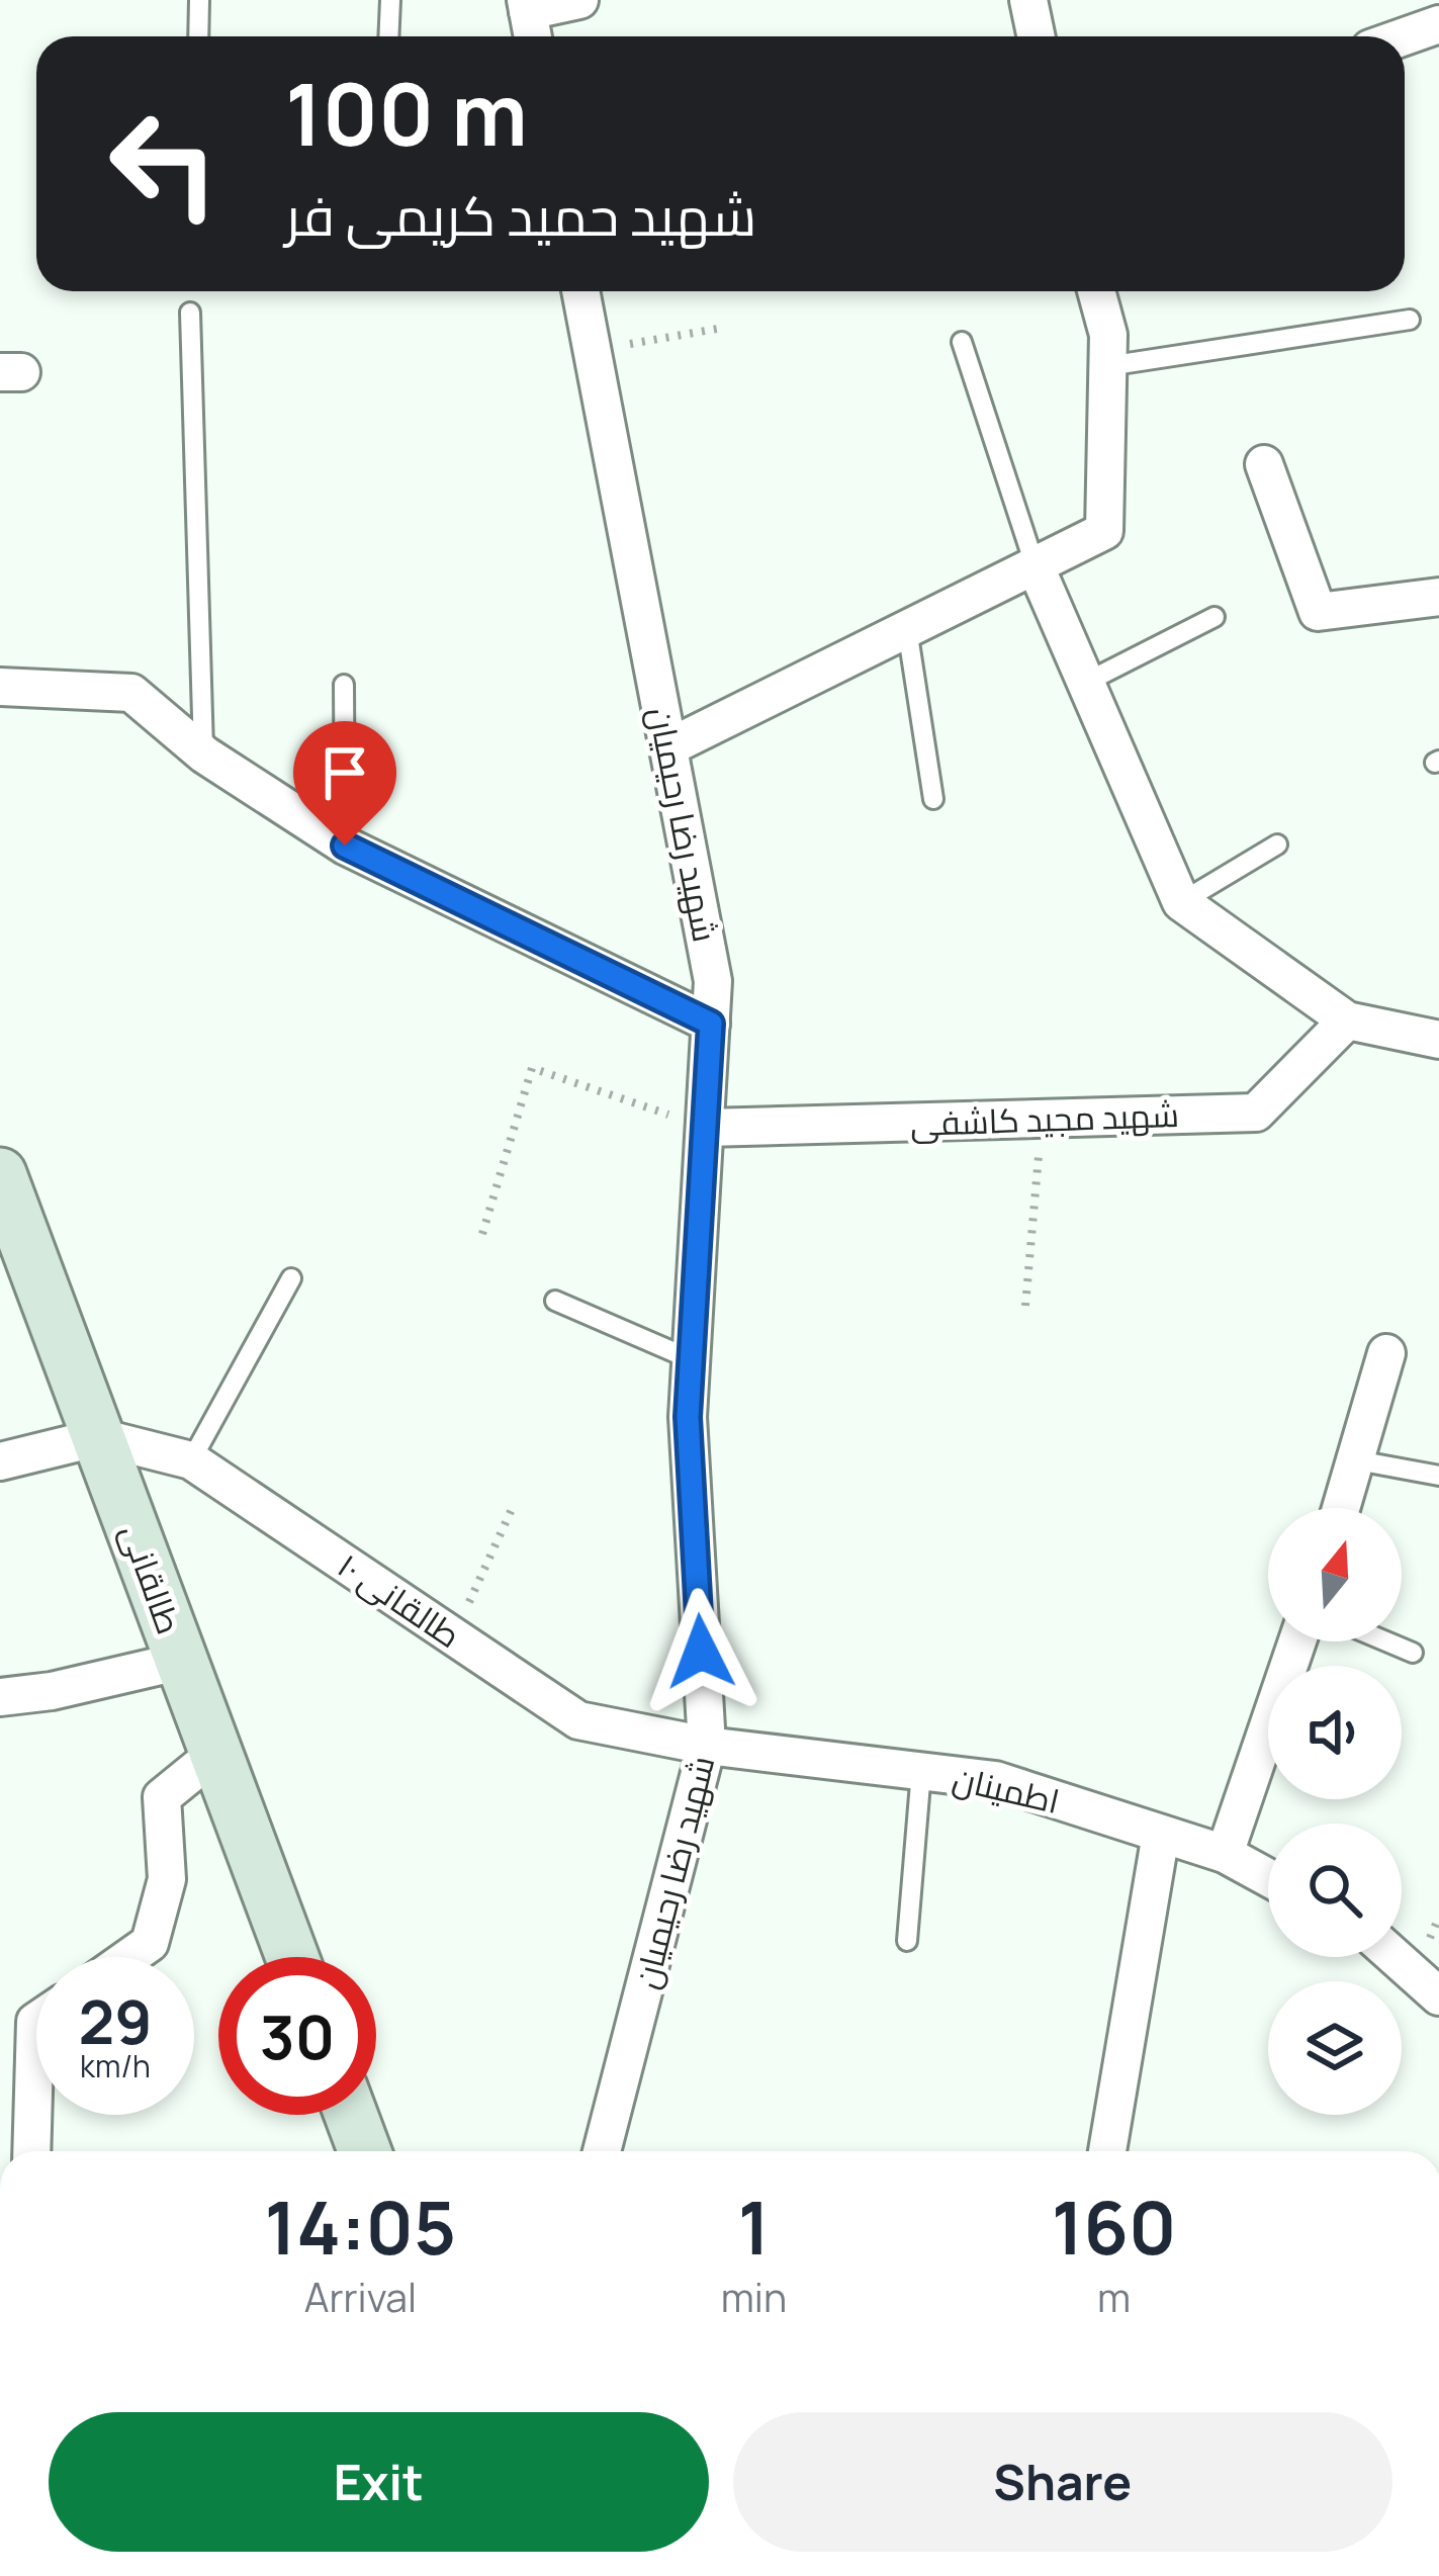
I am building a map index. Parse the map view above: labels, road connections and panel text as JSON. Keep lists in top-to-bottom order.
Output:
{
  "streets": {
    "main road": ["طالقانی"],
    "street": [
      "شهید رضا رحیمیان",
      "شهید مجید کاشفی",
      "طالقانی ۱۰",
      "اطمینان"
    ]
  },
  "crossings": [
    ["شهید رضا رحیمیان", "شهید مجید کاشفی"],
    ["شهید رضا رحیمیان", "طالقانی ۱۰"],
    ["شهید رضا رحیمیان", "اطمینان"],
    ["طالقانی", "طالقانی ۱۰"],
    ["طالقانی ۱۰", "اطمینان"]
  ],
  "north": "top",
  "page": {
    "turn": ["100 m", "شهید حمید کریمی فر"],
    "speed": "29 km/h",
    "limit": "30",
    "eta": [
      "14:05",
      "Arrival",
      "1",
      "min",
      "160",
      "m"
    ],
    "buttons": ["Exit", "Share"]
  }
}
